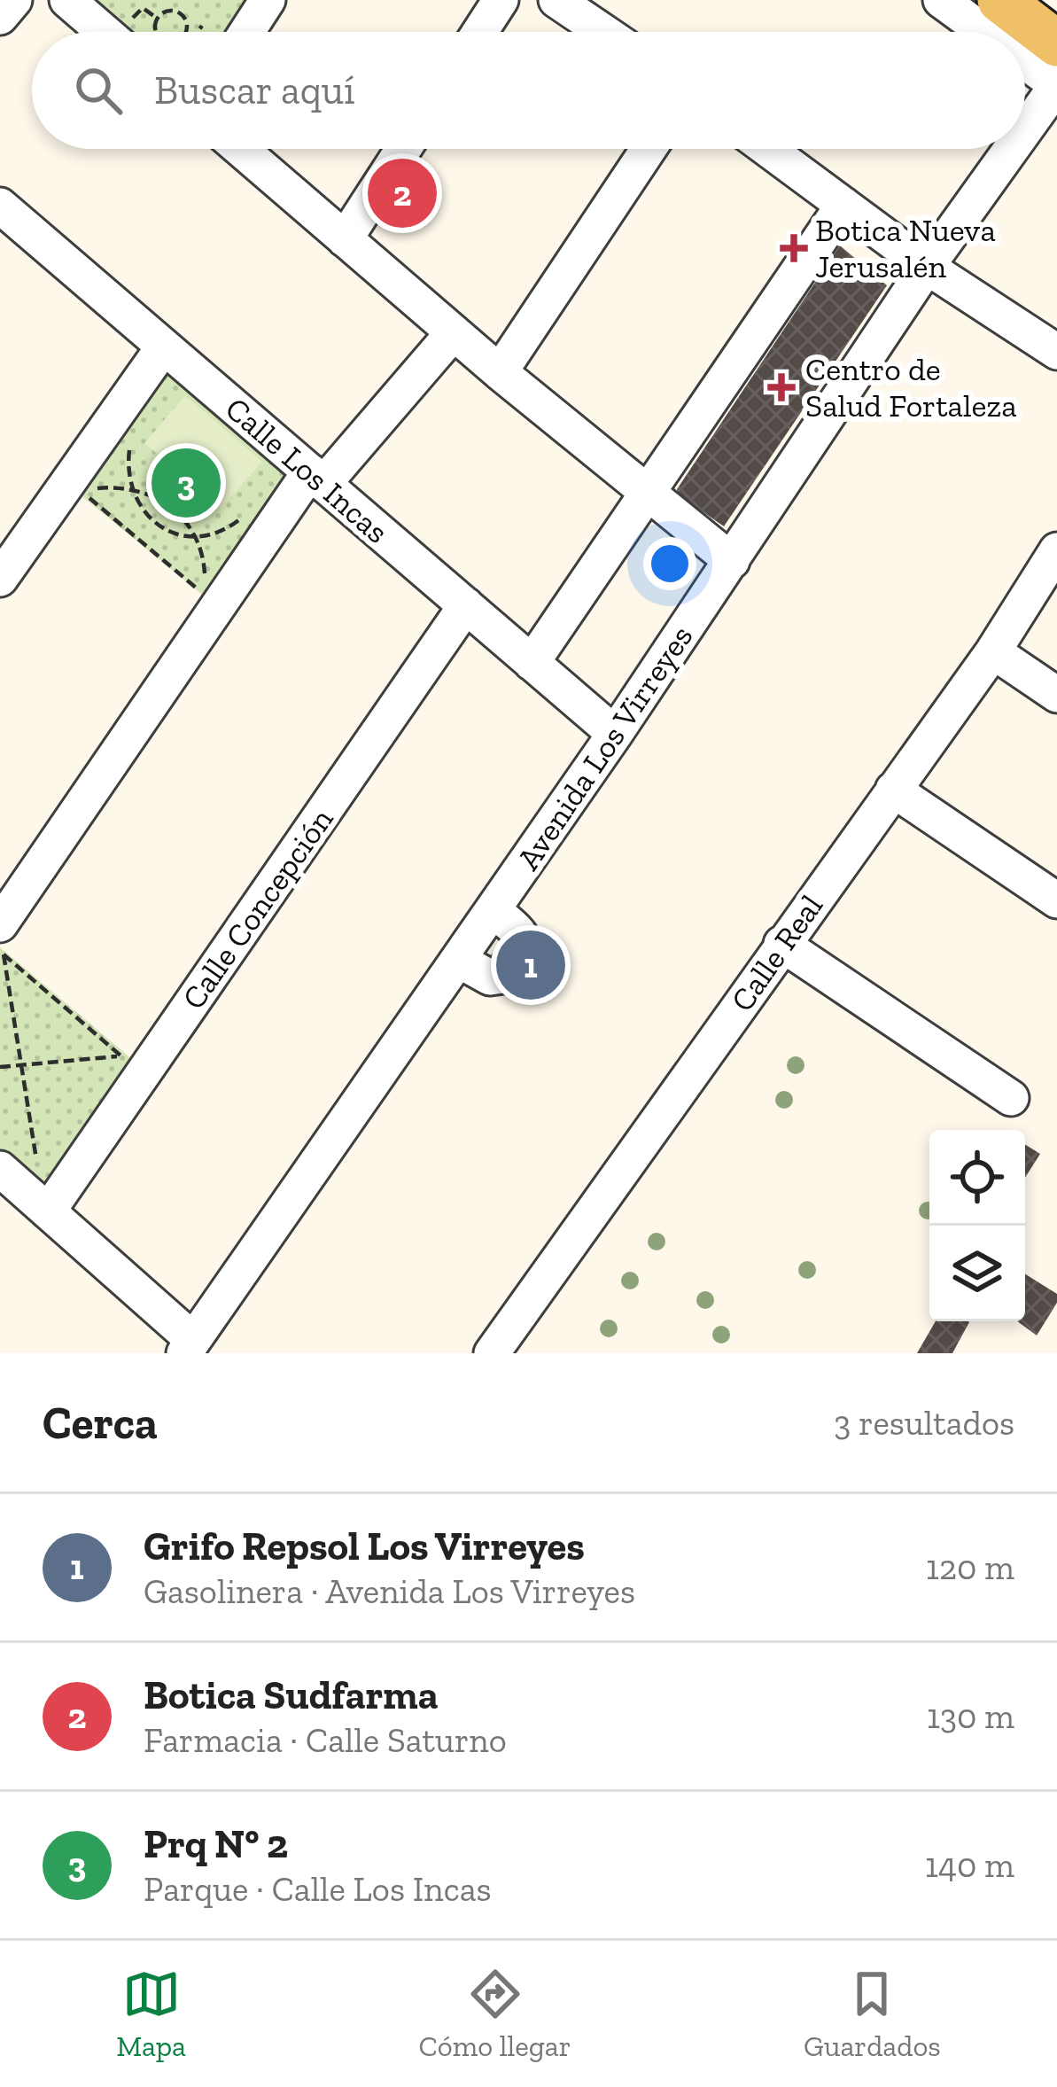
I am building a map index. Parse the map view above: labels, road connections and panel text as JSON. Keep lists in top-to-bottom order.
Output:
{
  "streets": {
    "street": [
      "Calle Los Incas",
      "Avenida Los Virreyes",
      "Calle Concepción",
      "Calle Real"
    ]
  },
  "crossings": [
    ["Calle Los Incas", "Avenida Los Virreyes"],
    ["Calle Los Incas", "Calle Concepción"]
  ],
  "places": {
    "health": ["Botica Nueva Jerusalén", "Centro de Salud Fortaleza"]
  },
  "page": {
    "search": "Buscar aquí",
    "pins": ["2", "3", "1"],
    "heading": ["Cerca", "3 resultados"],
    "list": [
      {
        "mark": "1",
        "name": "Grifo Repsol Los Virreyes",
        "note": "Gasolinera · Avenida Los Virreyes",
        "value": "120 m"
      },
      {
        "mark": "2",
        "name": "Botica Sudfarma",
        "note": "Farmacia · Calle Saturno",
        "value": "130 m"
      },
      {
        "mark": "3",
        "name": "Prq N° 2",
        "note": "Parque · Calle Los Incas",
        "value": "140 m"
      }
    ],
    "nav": ["Mapa", "Cómo llegar", "Guardados"]
  }
}
